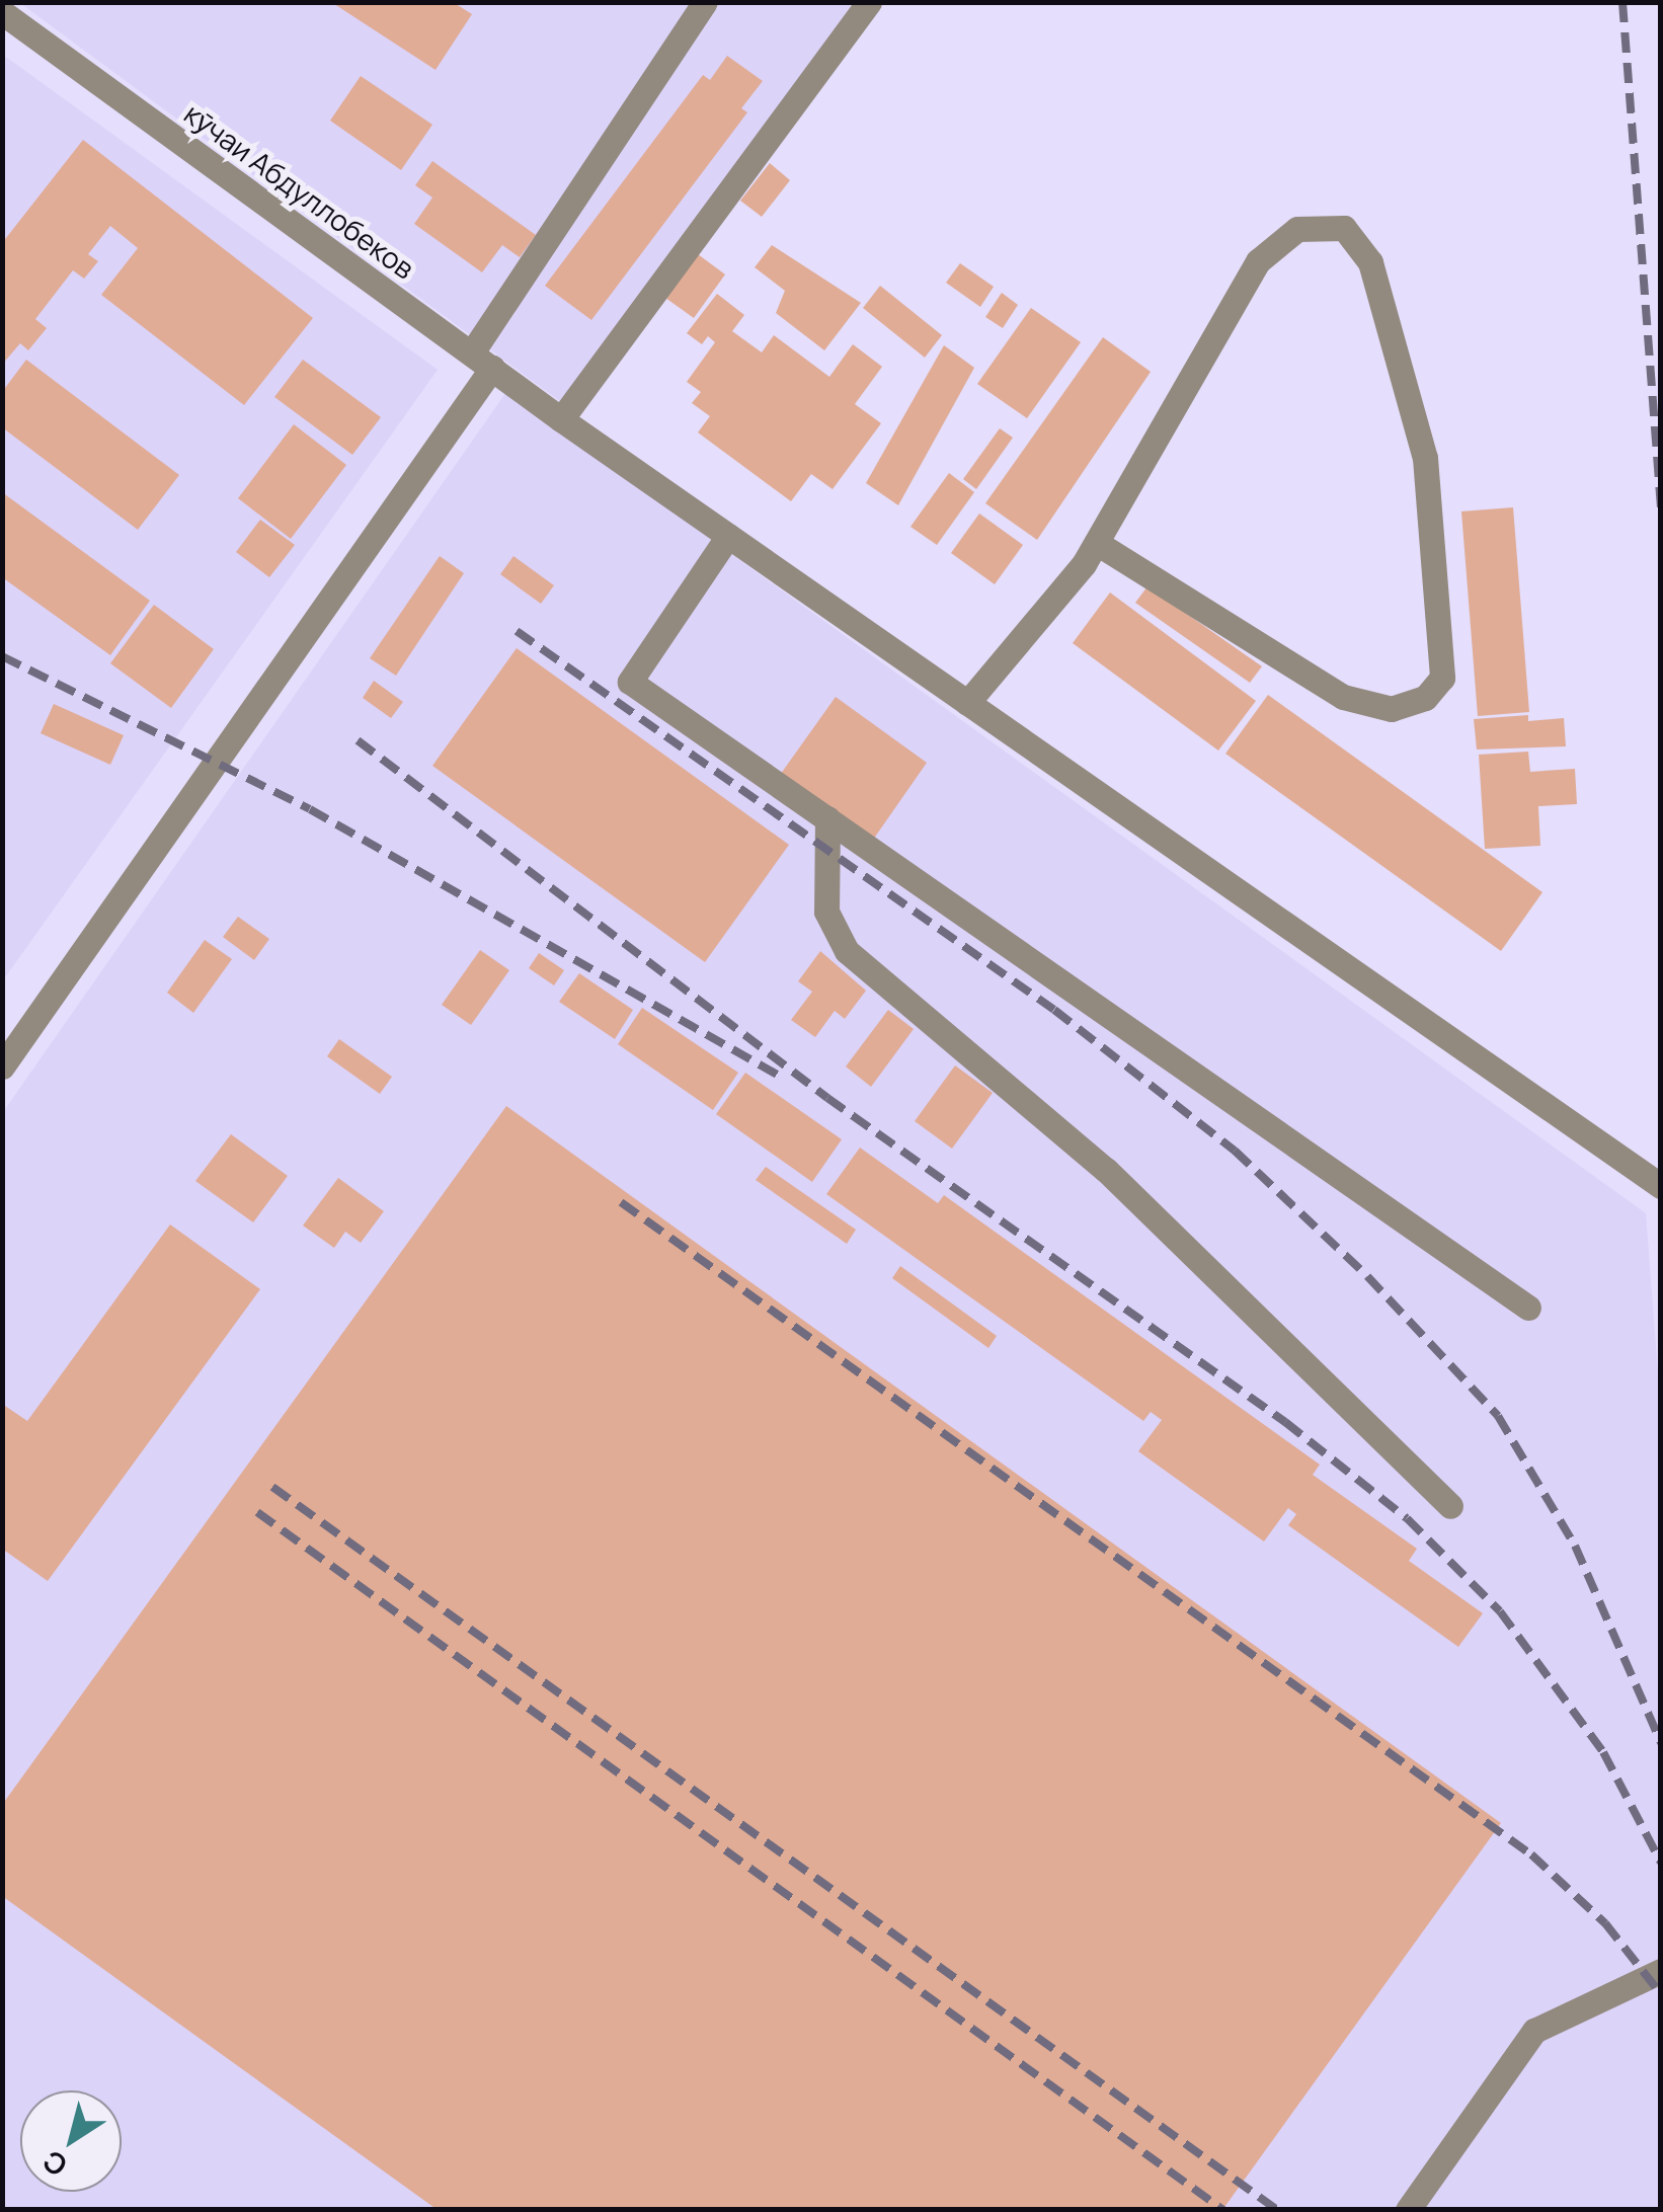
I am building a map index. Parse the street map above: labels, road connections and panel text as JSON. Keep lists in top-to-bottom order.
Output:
{
  "streets": {
    "street": ["кӯчаи Абдуллобеков"]
  },
  "north": "bottom left"
}
